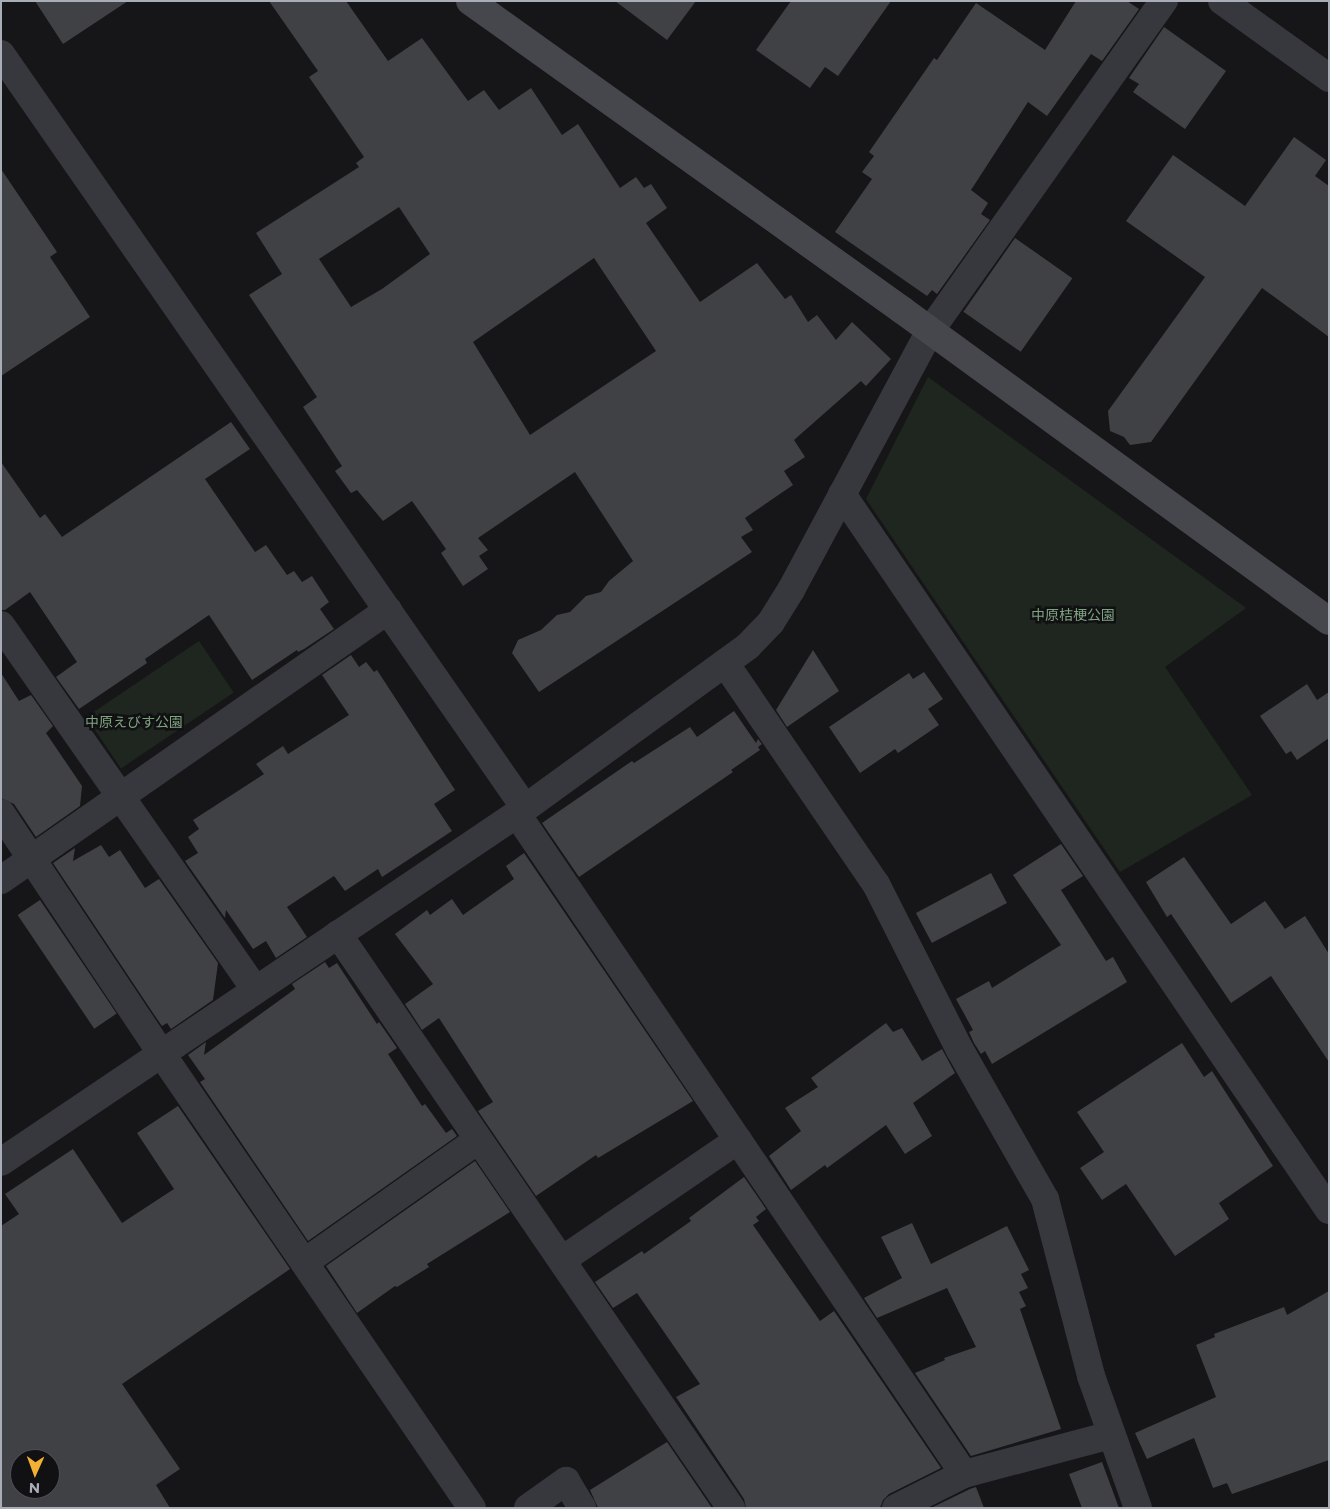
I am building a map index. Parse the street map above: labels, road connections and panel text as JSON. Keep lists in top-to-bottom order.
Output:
{
  "parks": ["中原桔梗公園", "中原えびす公園"],
  "north": "bottom"
}
